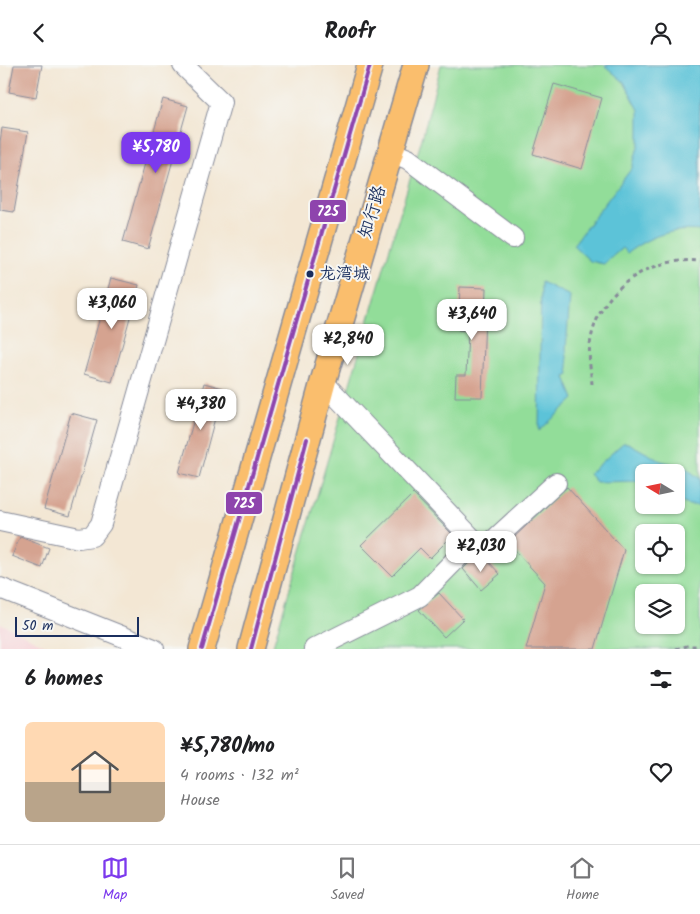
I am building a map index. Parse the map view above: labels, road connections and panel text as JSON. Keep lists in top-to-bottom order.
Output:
{
  "streets": {
    "main road": ["知行路"]
  },
  "places": ["龙湾城"],
  "lines": ["transit line 725"],
  "scale_bar": "50 m",
  "north": "left",
  "page": {
    "header": "Roofr",
    "price": [
      "¥5,780",
      "¥3,060",
      "¥3,640",
      "¥2,840",
      "¥4,380",
      "¥2,030"
    ],
    "scale": "50 m",
    "heading": "6 homes",
    "list": [
      {
        "name": "¥5,780/mo",
        "note": "4 rooms · 132 m² · House"
      }
    ],
    "tabs": ["Map", "Saved", "Home"]
  }
}
